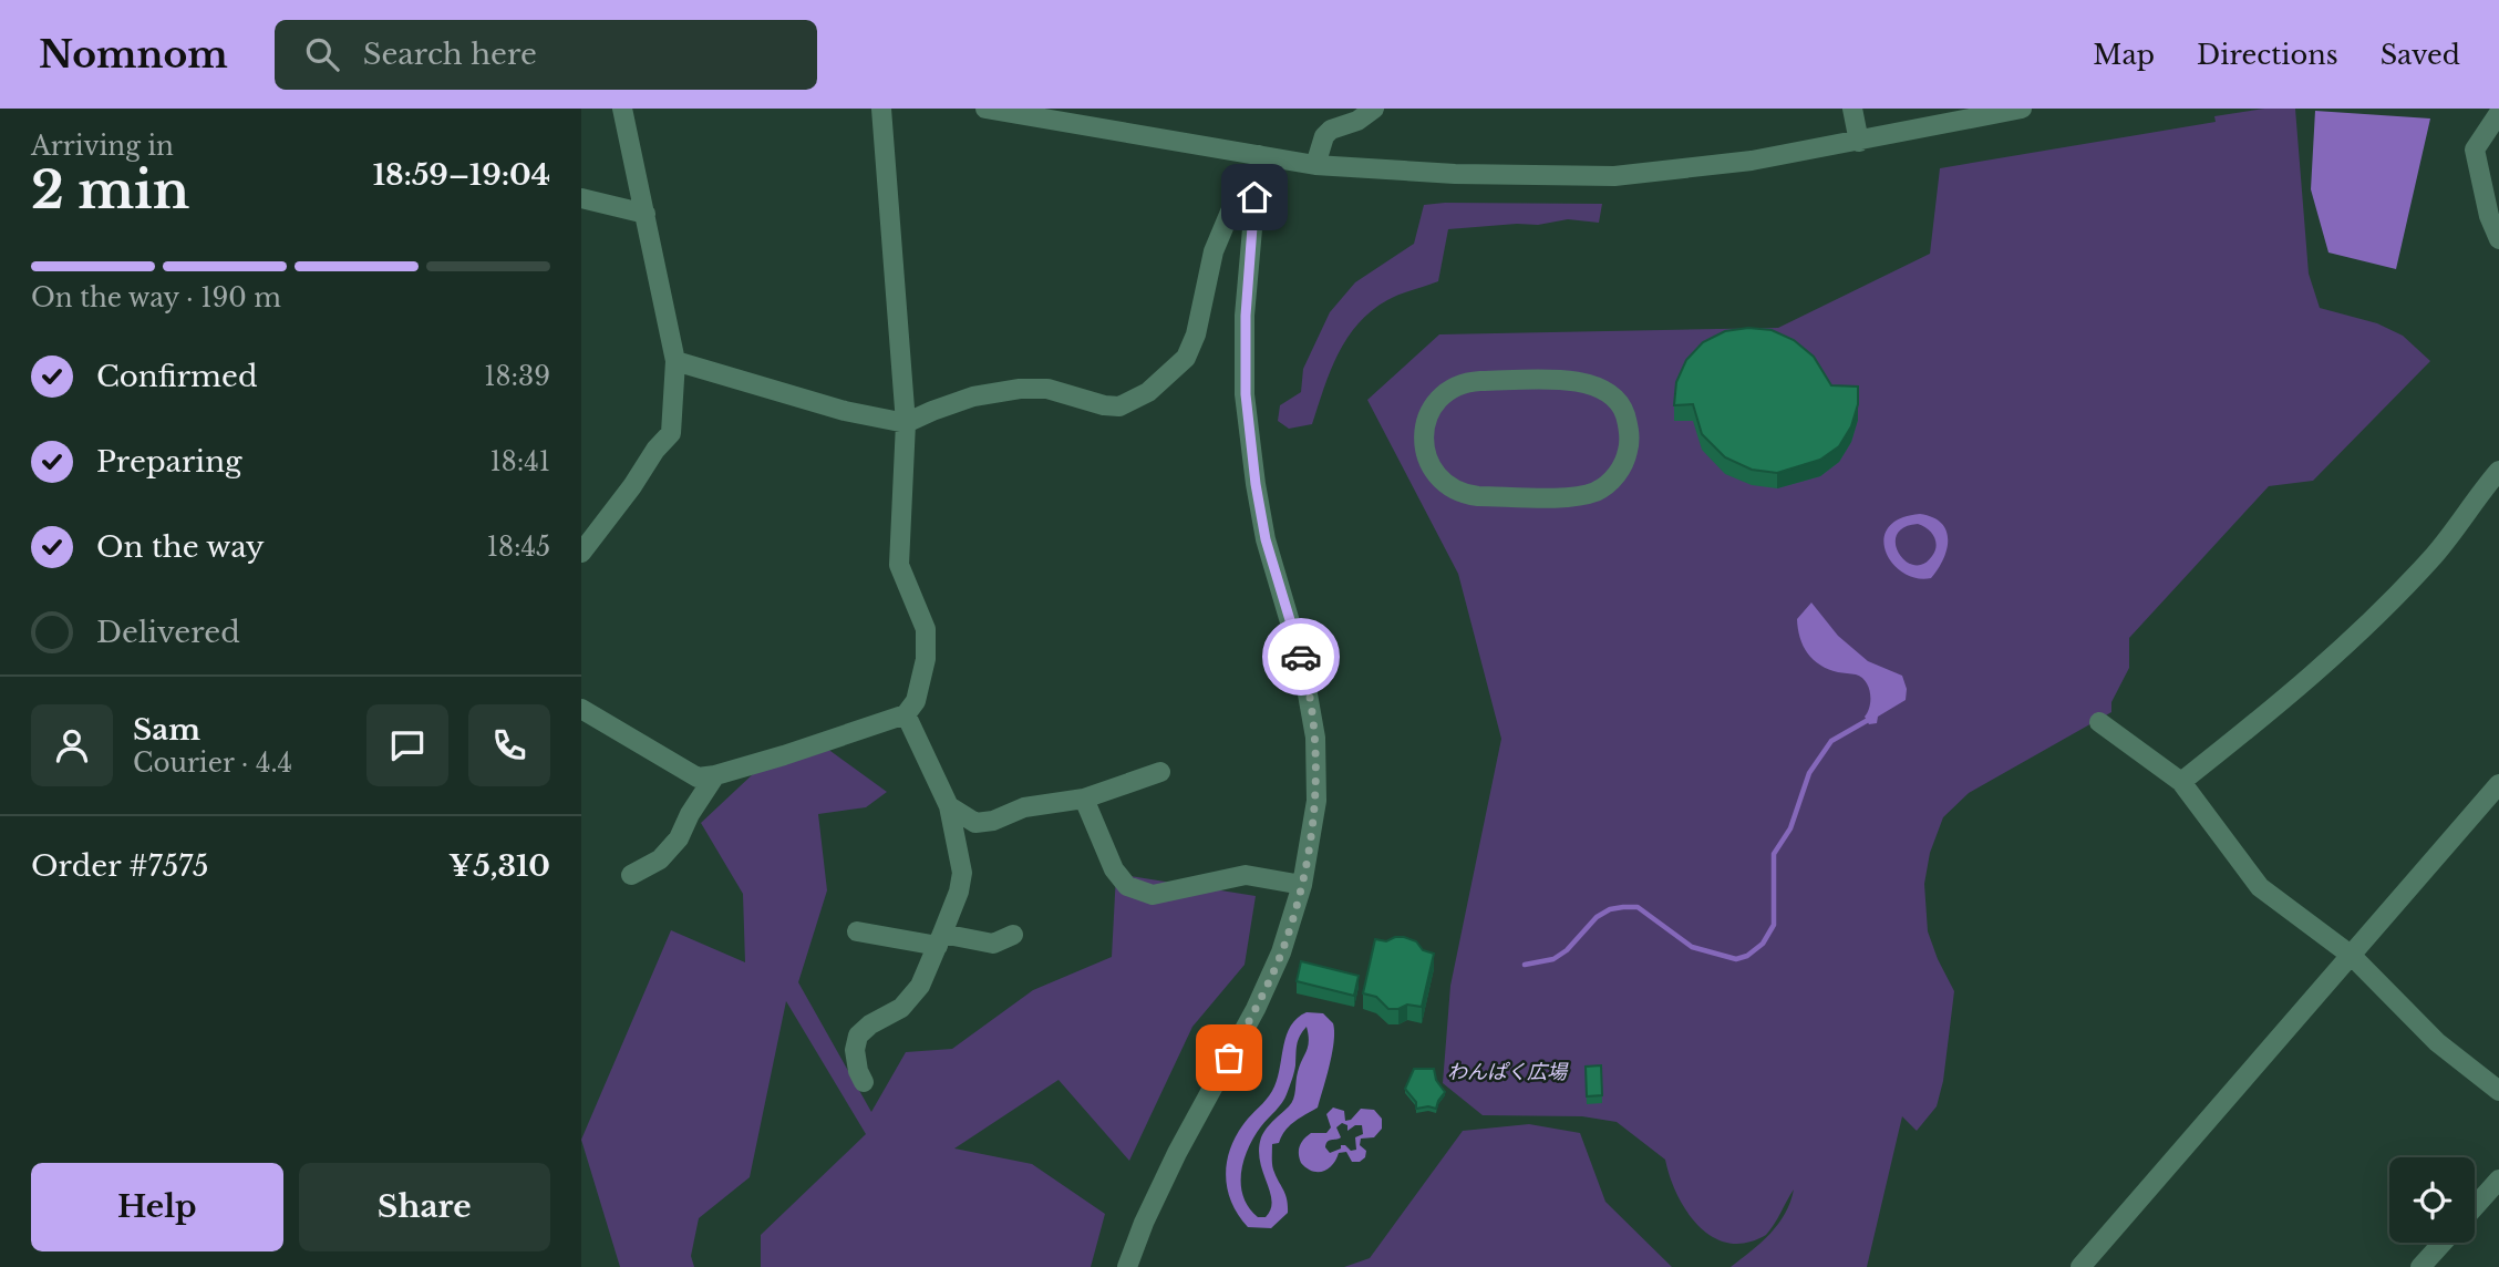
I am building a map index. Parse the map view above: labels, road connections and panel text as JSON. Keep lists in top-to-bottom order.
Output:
{
  "parks": ["わんぱく広場"],
  "page": {
    "header": "Nomnom",
    "search": "Search here",
    "nav": ["Map", "Directions", "Saved"],
    "heading": ["2 min", "Arriving in", "18:59–19:04"],
    "panel": [
      "Sam",
      "Courier · 4.4",
      "Order #7575",
      "¥5,310"
    ],
    "bar": "On the way · 190 m",
    "list": [
      ["Confirmed", "18:39"],
      ["Preparing", "18:41"],
      ["On the way", "18:45"],
      "Delivered"
    ],
    "buttons": ["Help", "Share"]
  }
}
